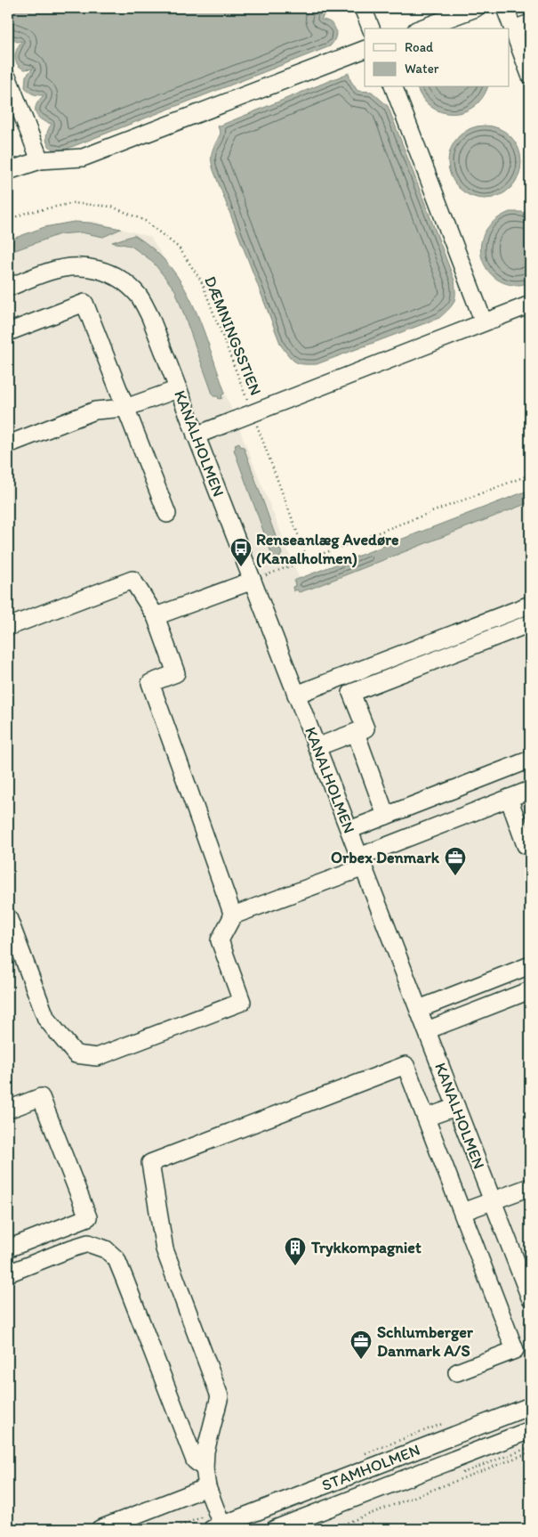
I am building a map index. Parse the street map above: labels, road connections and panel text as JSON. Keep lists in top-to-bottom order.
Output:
{
  "streets": {
    "street": ["KANALHOLMEN", "STAMHOLMEN"],
    "path": ["DÆMNINGSSTIEN"]
  },
  "places": {
    "bus stop": ["Renseanlæg Avedøre (Kanalholmen)"],
    "office": ["Orbex Denmark", "Schlumberger Danmark A/S"],
    "building": ["Trykkompagniet"]
  },
  "legend": ["Road", "Water"]
}
